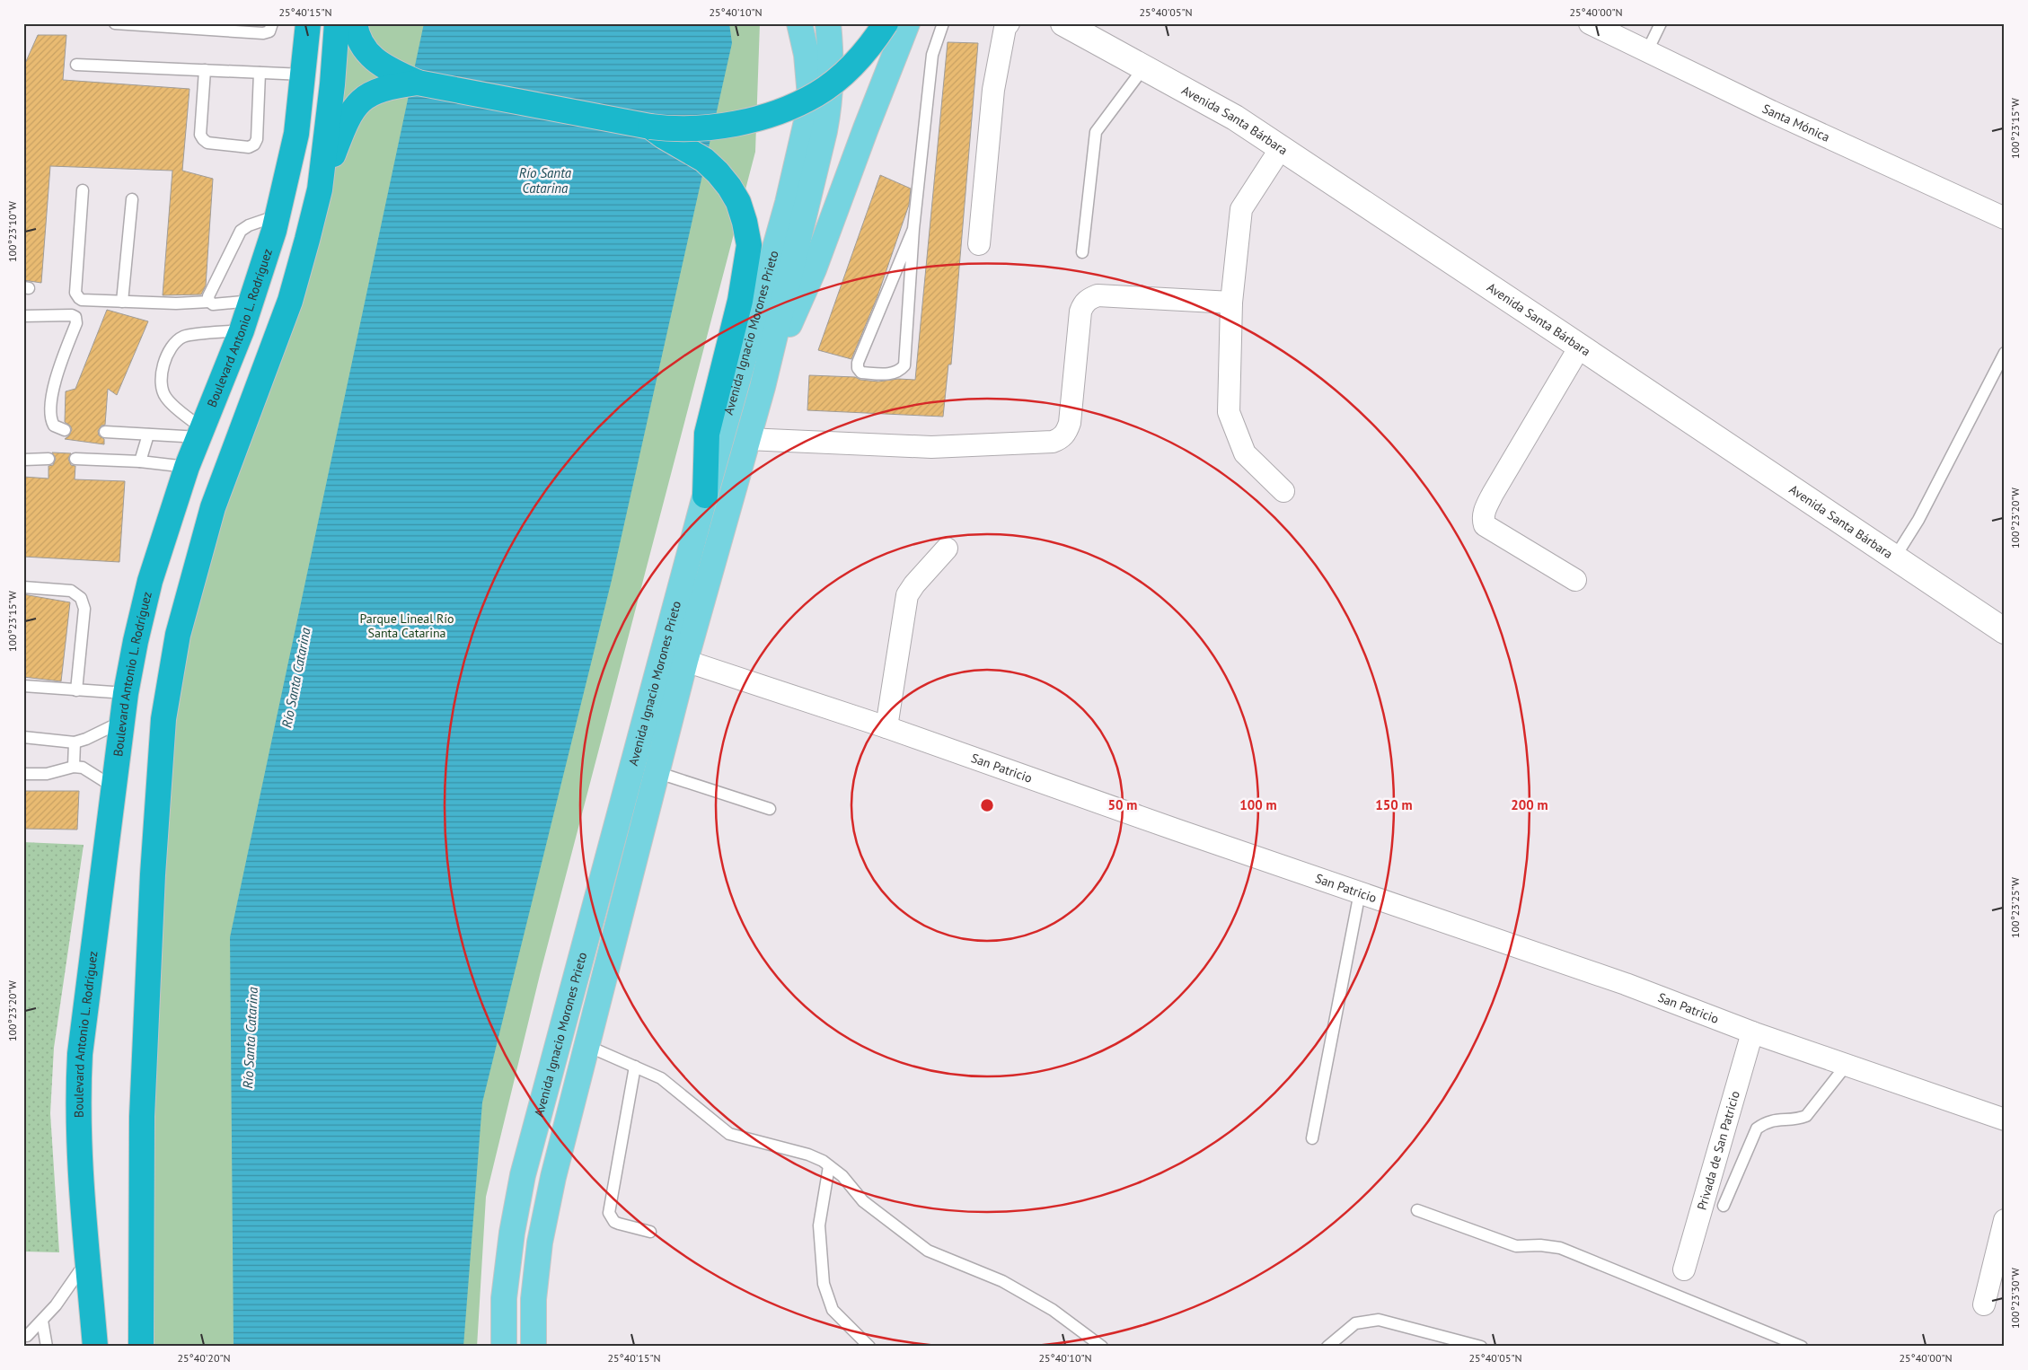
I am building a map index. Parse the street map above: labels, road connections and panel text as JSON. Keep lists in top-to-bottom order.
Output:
{
  "streets": {
    "highway": ["Boulevard Antonio L. Rodríguez"],
    "main road": ["Avenida Ignacio Morones Prieto"],
    "street": [
      "Avenida Santa Bárbara",
      "Santa Mónica",
      "San Patricio",
      "Privada de San Patricio"
    ]
  },
  "crossings": [
    ["Avenida Ignacio Morones Prieto", "San Patricio"],
    ["San Patricio", "Privada de San Patricio"]
  ],
  "water": ["Río Santa Catarina"],
  "parks": ["Parque Lineal Río Santa Catarina"],
  "coordinates": [
    "25°40'15\"N",
    "25°40'10\"N",
    "25°40'05\"N",
    "25°40'00\"N",
    "100°23'15\"W",
    "100°23'10\"W",
    "100°23'20\"W",
    "100°23'25\"W",
    "100°23'30\"W",
    "25°40'20\"N"
  ],
  "rings": [
    "50 m",
    "100 m",
    "150 m",
    "200 m"
  ]
}
